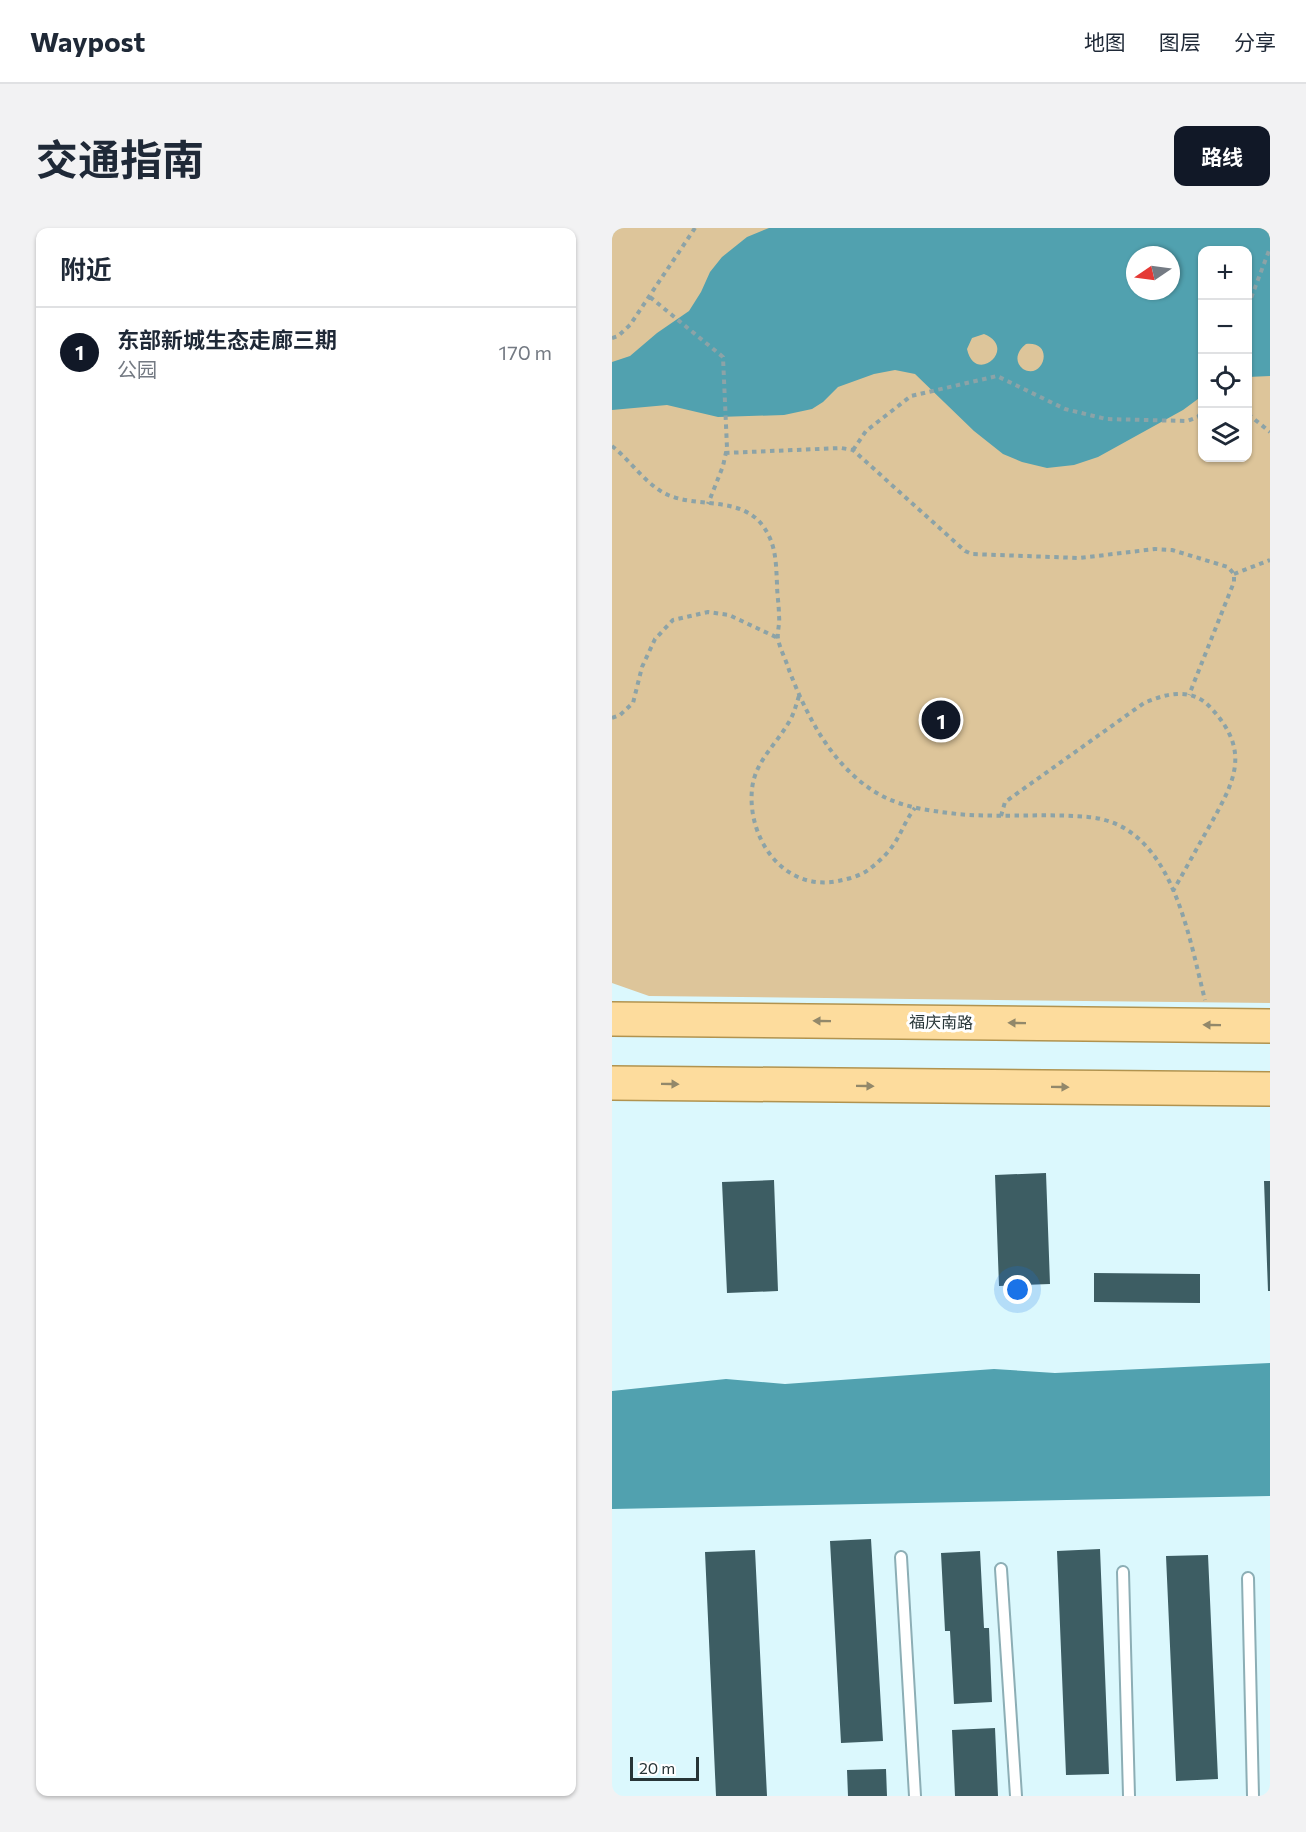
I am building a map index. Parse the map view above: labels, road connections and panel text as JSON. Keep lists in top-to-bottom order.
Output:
{
  "streets": {
    "main road": ["福庆南路"]
  },
  "scale_bar": "20 m",
  "north": "left",
  "page": {
    "header": "Waypost",
    "nav": ["地图", "图层", "分享"],
    "title": "交通指南",
    "buttons": "路线",
    "heading": "附近",
    "map_buttons": ["+", "−"],
    "list": [
      {
        "mark": "1",
        "name": "东部新城生态走廊三期",
        "note": "公园",
        "value": "170 m"
      }
    ],
    "pins": "1",
    "scale": "20 m"
  }
}
